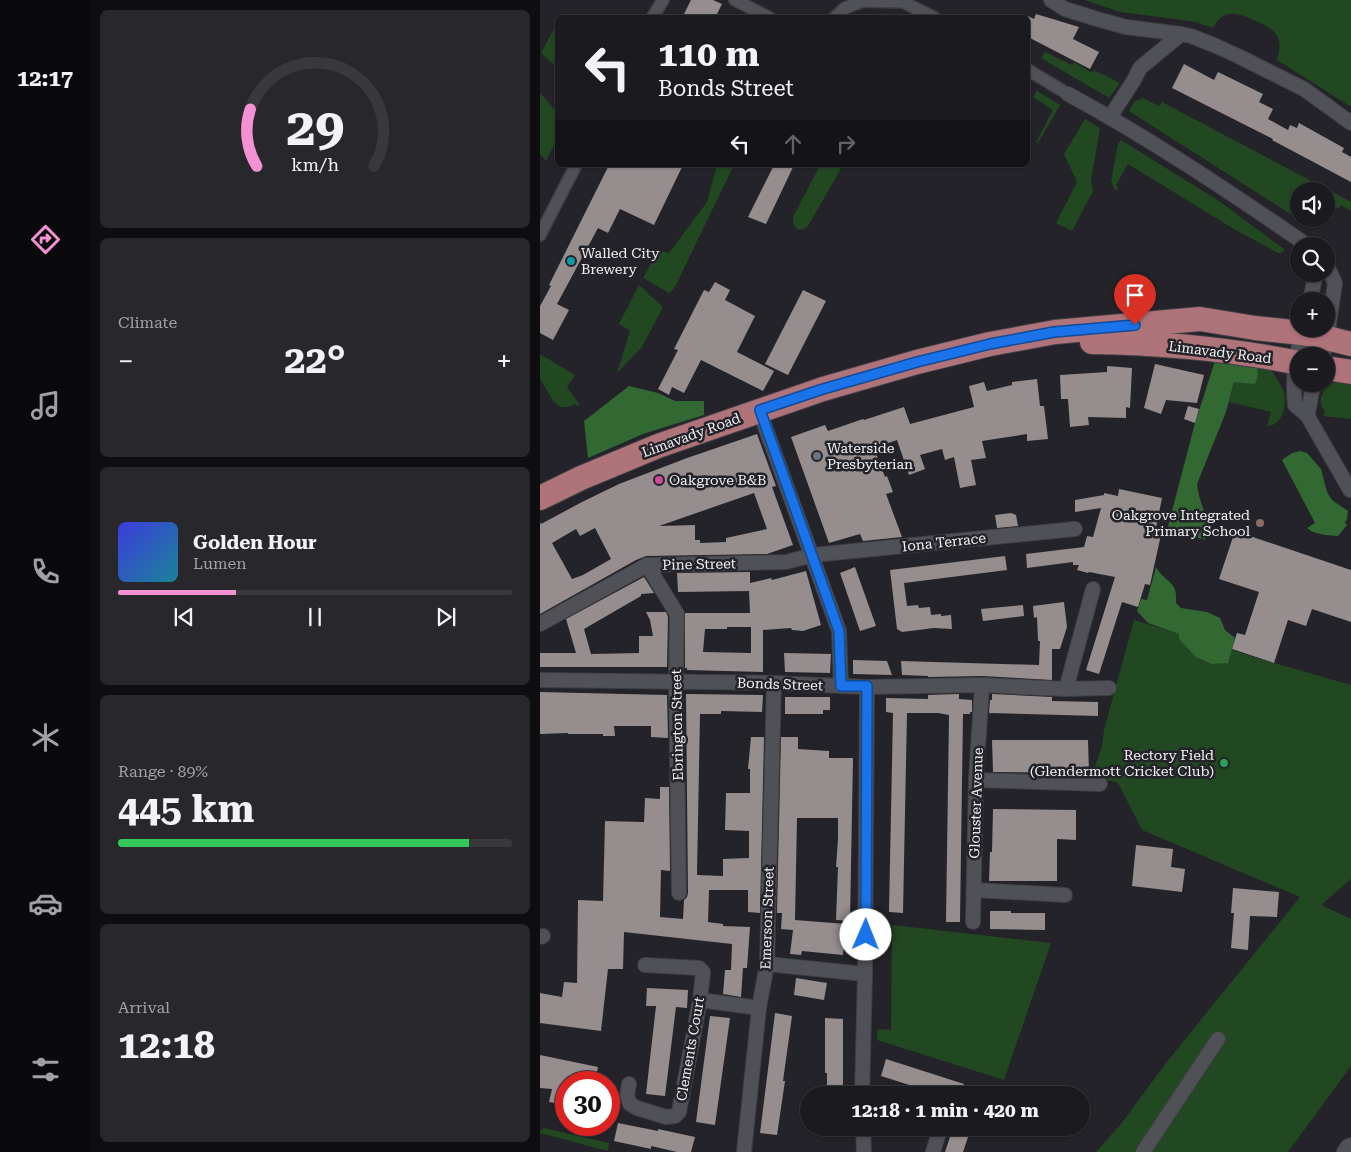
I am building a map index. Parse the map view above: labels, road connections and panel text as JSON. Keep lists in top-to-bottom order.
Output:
{
  "streets": {
    "highway": ["Limavady Road"],
    "street": [
      "Iona Terrace",
      "Pine Street",
      "Bonds Street",
      "Ebrington Street",
      "Glouster Avenue",
      "Emerson Street",
      "Clements Court"
    ]
  },
  "crossings": [
    ["Iona Terrace", "Pine Street"],
    ["Pine Street", "Ebrington Street"],
    ["Bonds Street", "Ebrington Street"],
    ["Bonds Street", "Glouster Avenue"],
    ["Bonds Street", "Emerson Street"]
  ],
  "places": [
    "Walled City Brewery",
    "Waterside Presbyterian",
    "Oakgrove B&B",
    "Oakgrove Integrated Primary School",
    "Rectory Field (Glendermott Cricket Club)"
  ],
  "page": {
    "tabs": "12:17",
    "turn": ["110 m", "Bonds Street"],
    "map_buttons": ["+", "−"],
    "tile": [
      "Climate",
      ["Range · 89%", "445 km"],
      ["Arrival", "12:18"]
    ],
    "heat": ["−", "22°", "+"],
    "song": ["Golden Hour", "Lumen"],
    "limit": "30",
    "trip": "12:18 · 1 min · 420 m",
    "gauge": ["29", "km/h"]
  }
}
